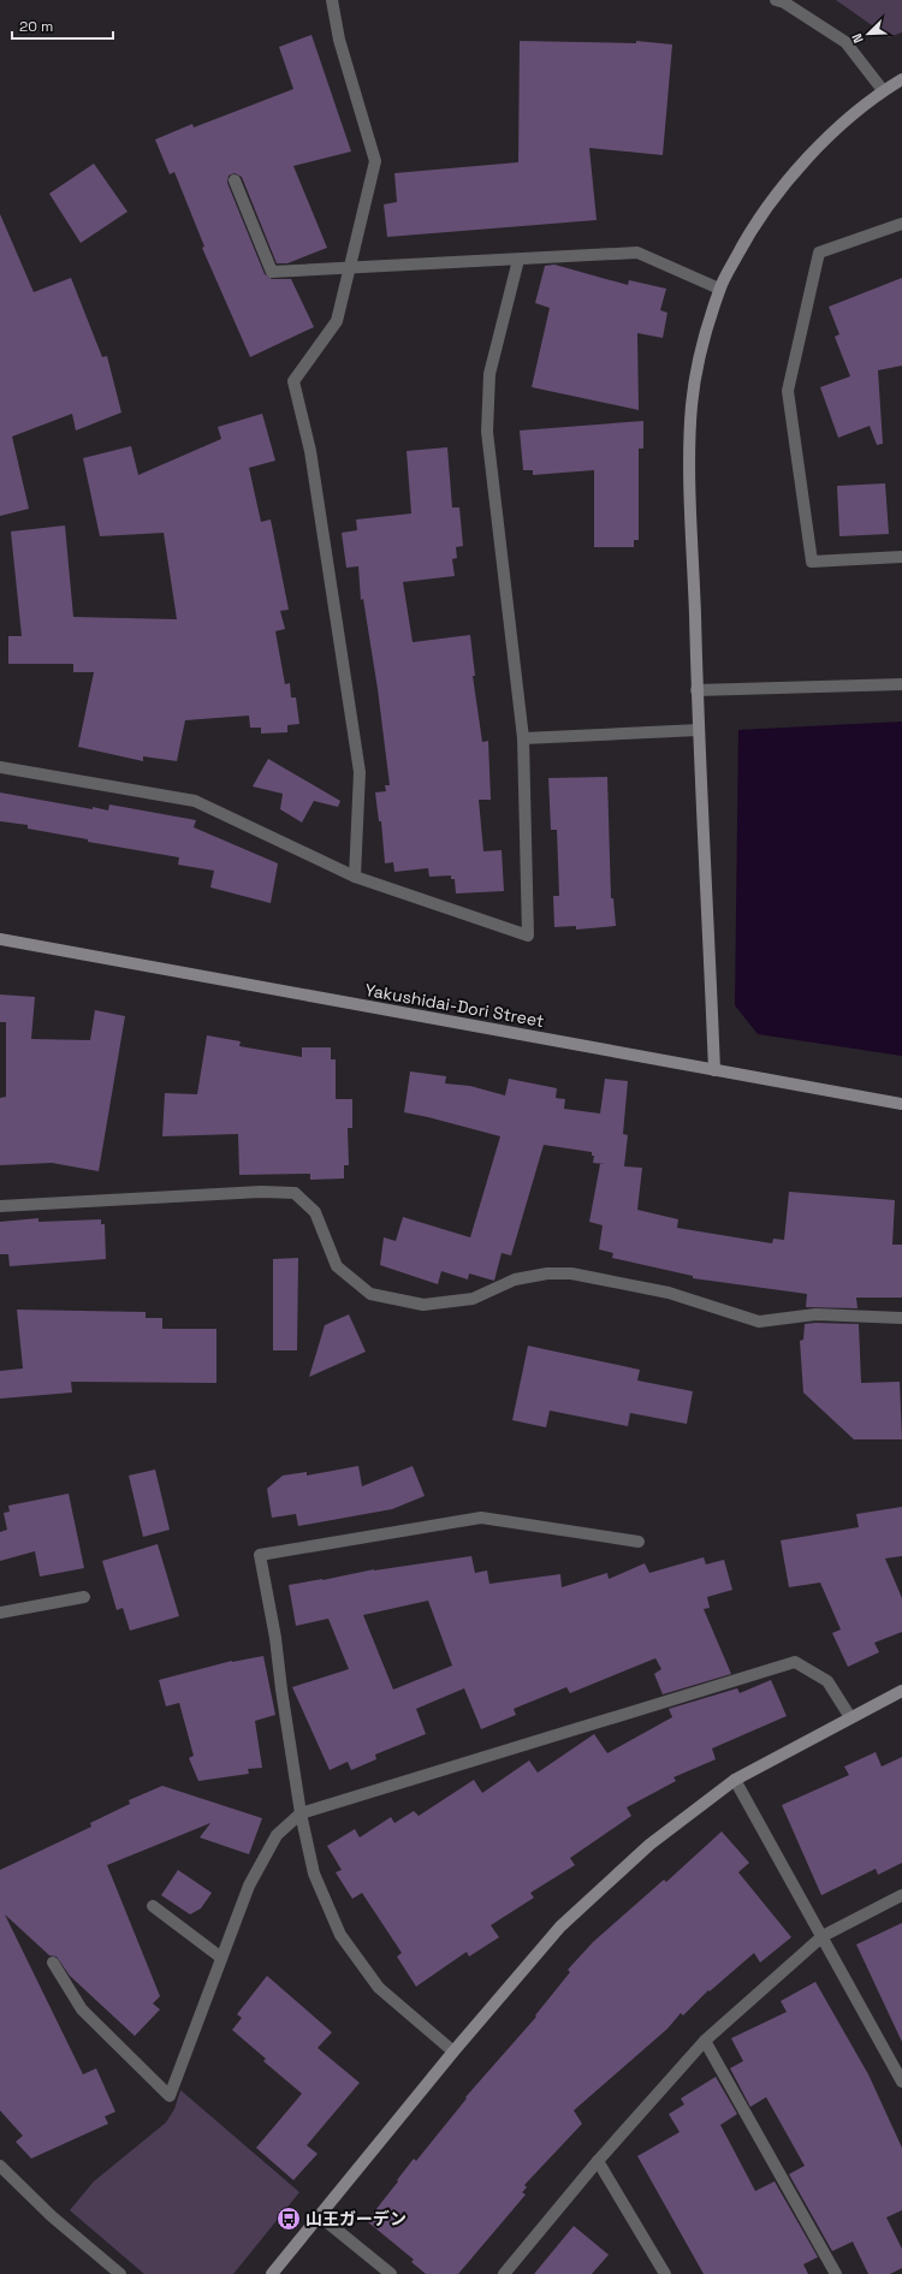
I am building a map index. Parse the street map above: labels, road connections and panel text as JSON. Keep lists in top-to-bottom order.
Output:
{
  "streets": {
    "street": ["Yakushidai-Dori Street"]
  },
  "places": {
    "bus stop": ["山王ガーデン"]
  },
  "scale_bar": "20 m",
  "north": "bottom left"
}
